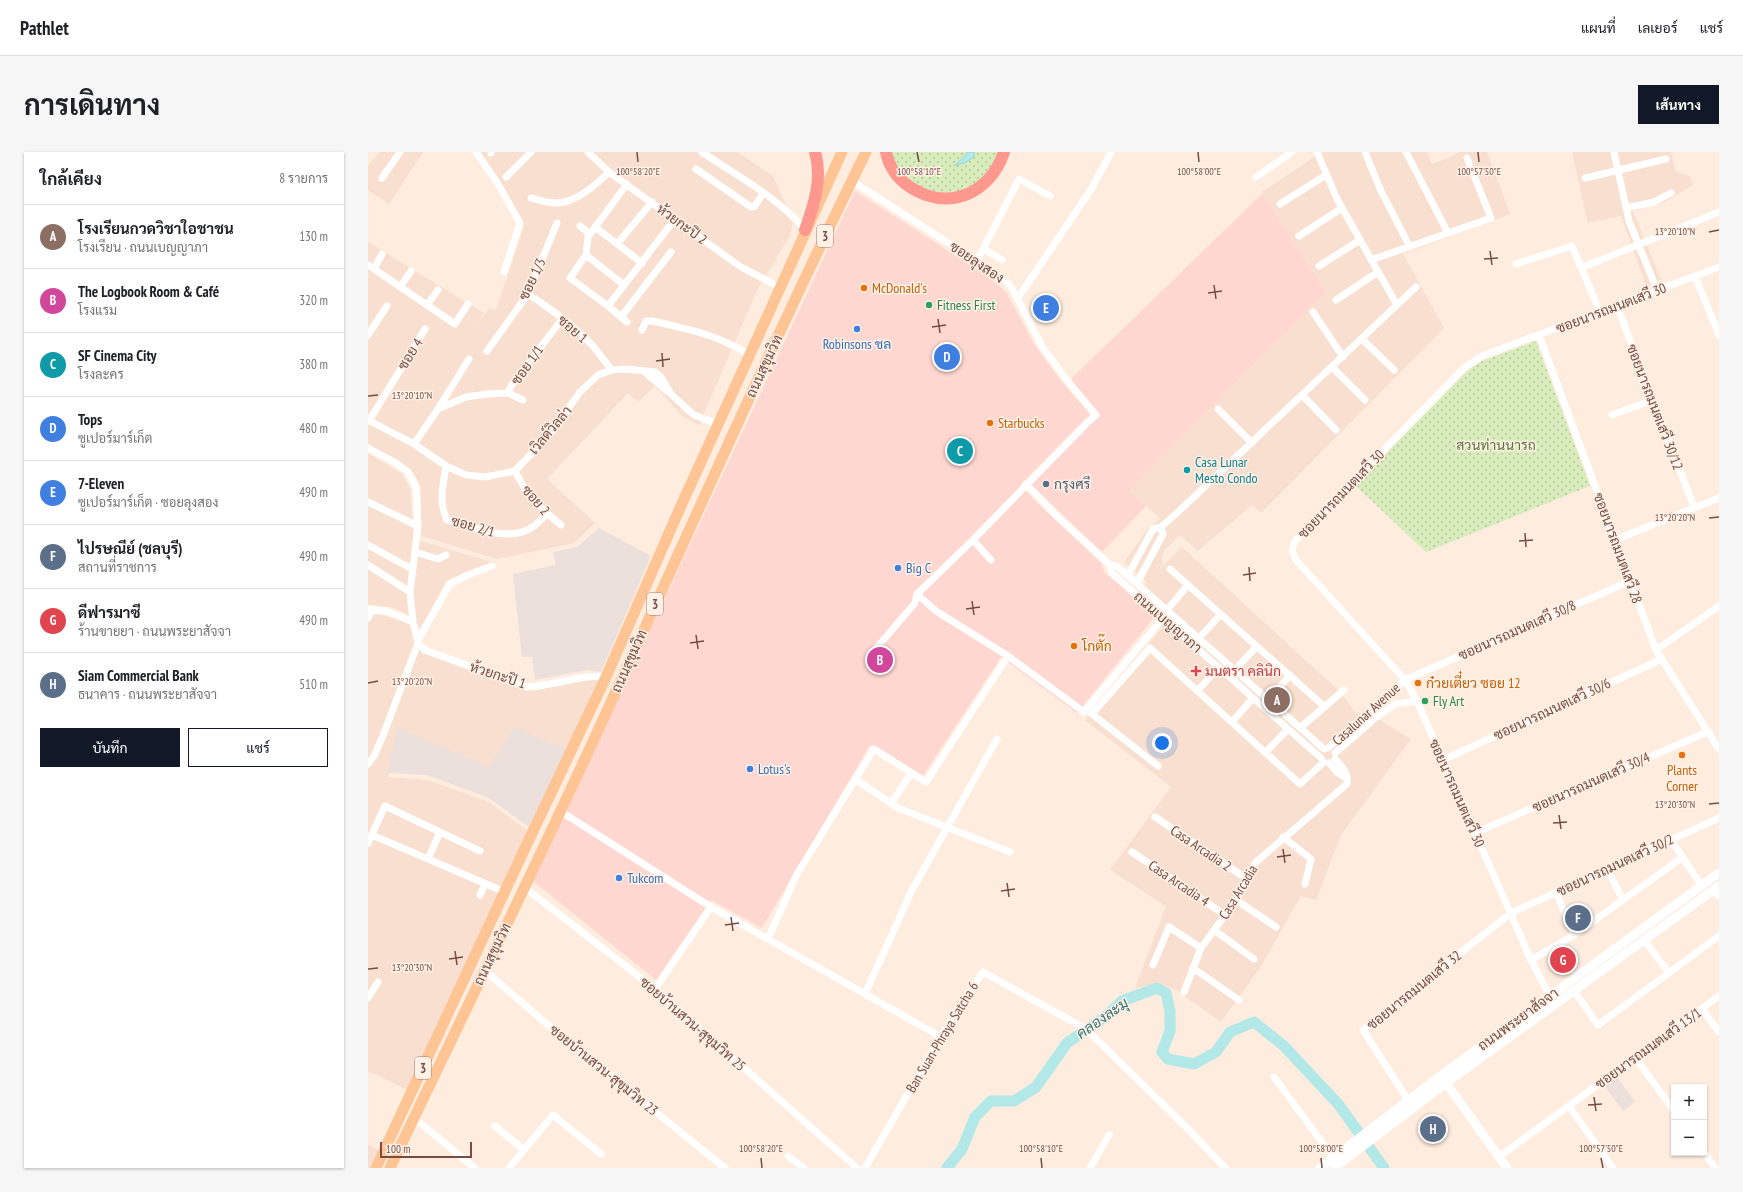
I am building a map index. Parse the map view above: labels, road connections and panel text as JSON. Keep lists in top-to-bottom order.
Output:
{
  "streets": {
    "main road": ["3", "ถนนสุขุมวิท", "ถนนพระยาสัจจา"],
    "street": [
      "ห้วยกะปิ 2",
      "ซอยลุงสอง",
      "ซอย 1/3",
      "ซอยนารถมนตเสวี 30",
      "ซอย 1",
      "ซอย 4",
      "ซอย 1/1",
      "ซอยนารถมนตเสวี 30/12",
      "เวิลด์วิลล่า",
      "ซอย 2",
      "ซอย 2/1",
      "ซอยนารถมนตเสวี 28",
      "ถนนเบญญาภา",
      "ซอยนารถมนตเสวี 30/8",
      "ห้วยกะปิ 1",
      "ซอยนารถมนตเสวี 30/6",
      "Casalunar Avenue",
      "ซอยนารถมนตเสวี 30/4",
      "Casa Arcadia 2",
      "ซอยนารถมนตเสวี 30/2",
      "Casa Arcadia 4",
      "Casa Arcadia",
      "ซอยนารถมนตเสวี 32",
      "ซอยบ้านสวน-สุขุมวิท 25",
      "Ban Suan-Phraya Satcha 6",
      "ซอยนารถมนตเสวี 13/1",
      "ซอยบ้านสวน-สุขุมวิท 23"
    ]
  },
  "crossings": [
    ["ห้วยกะปิ 2", "ถนนสุขุมวิท"],
    ["ซอยลุงสอง", "ถนนสุขุมวิท"],
    ["ซอยลุงสอง", "ถนนเบญญาภา"],
    ["ซอย 1/3", "ซอย 1"],
    ["ซอยนารถมนตเสวี 30", "ซอยนารถมนตเสวี 30/12"],
    ["ซอยนารถมนตเสวี 30", "ซอยนารถมนตเสวี 28"],
    ["ซอยนารถมนตเสวี 30", "ซอยนารถมนตเสวี 30/8"],
    ["ซอยนารถมนตเสวี 30", "ซอยนารถมนตเสวี 30/6"],
    ["ซอยนารถมนตเสวี 30", "Casalunar Avenue"],
    ["ซอยนารถมนตเสวี 30", "ซอยนารถมนตเสวี 30/4"],
    ["ซอยนารถมนตเสวี 30", "ซอยนารถมนตเสวี 30/2"],
    ["ซอยนารถมนตเสวี 30", "ซอยนารถมนตเสวี 32"],
    ["ซอยนารถมนตเสวี 30", "ถนนพระยาสัจจา"],
    ["ซอย 1", "ซอย 1/1"],
    ["ซอย 1", "เวิลด์วิลล่า"],
    ["ถนนสุขุมวิท", "เวิลด์วิลล่า"],
    ["ถนนสุขุมวิท", "ห้วยกะปิ 1"],
    ["ถนนสุขุมวิท", "ซอยบ้านสวน-สุขุมวิท 25"],
    ["ถนนสุขุมวิท", "ซอยบ้านสวน-สุขุมวิท 23"],
    ["เวิลด์วิลล่า", "ซอย 2"],
    ["ซอย 2", "ซอย 2/1"],
    ["ซอยนารถมนตเสวี 28", "ซอยนารถมนตเสวี 30/8"],
    ["ซอยนารถมนตเสวี 28", "ซอยนารถมนตเสวี 30/6"],
    ["ซอยนารถมนตเสวี 28", "ซอยนารถมนตเสวี 30/4"],
    ["ถนนเบญญาภา", "Casalunar Avenue"],
    ["ถนนเบญญาภา", "Casa Arcadia"],
    ["ซอยนารถมนตเสวี 30/8", "Casalunar Avenue"],
    ["Casalunar Avenue", "Casa Arcadia"],
    ["Casa Arcadia 2", "Casa Arcadia"],
    ["ซอยนารถมนตเสวี 30/2", "ซอยนารถมนตเสวี 32"],
    ["Casa Arcadia 4", "Casa Arcadia"],
    ["ซอยนารถมนตเสวี 32", "ถนนพระยาสัจจา"]
  ],
  "water": ["คลองละมุ"],
  "parks": ["สวนท่านนารถ"],
  "places": {
    "other": [
      "McDonald's",
      "Fitness First",
      "Robinsons ชล",
      "Starbucks",
      "Casa Lunar Mesto Condo",
      "กรุงศรี",
      "Big C",
      "โกตั๊ก",
      "ก๋วยเตี๋ยว ซอย 12",
      "Fly Art",
      "Plants Corner",
      "Lotus's",
      "Tukcom"
    ],
    "health": ["มนตรา คลินิก"]
  },
  "scale_bar": "100 m",
  "page": {
    "header": "Pathlet",
    "nav": ["แผนที่", "เลเยอร์", "แชร์"],
    "title": "การเดินทาง",
    "buttons": [
      "เส้นทาง",
      ["บันทึก", "แชร์"]
    ],
    "heading": ["ใกล้เคียง", "8 รายการ"],
    "list": [
      {
        "mark": "A",
        "name": "โรงเรียนกวดวิชาใอชาชน",
        "note": "โรงเรียน · ถนนเบญญาภา",
        "value": "130 m"
      },
      {
        "mark": "B",
        "name": "The Logbook Room & Café",
        "note": "โรงแรม",
        "value": "320 m"
      },
      {
        "mark": "C",
        "name": "SF Cinema City",
        "note": "โรงละคร",
        "value": "380 m"
      },
      {
        "mark": "D",
        "name": "Tops",
        "note": "ซูเปอร์มาร์เก็ต",
        "value": "480 m"
      },
      {
        "mark": "E",
        "name": "7-Eleven",
        "note": "ซูเปอร์มาร์เก็ต · ซอยลุงสอง",
        "value": "490 m"
      },
      {
        "mark": "F",
        "name": "ไปรษณีย์ (ชลบุรี)",
        "note": "สถานที่ราชการ",
        "value": "490 m"
      },
      {
        "mark": "G",
        "name": "ดีฟารมาซี",
        "note": "ร้านขายยา · ถนนพระยาสัจจา",
        "value": "490 m"
      },
      {
        "mark": "H",
        "name": "Siam Commercial Bank",
        "note": "ธนาคาร · ถนนพระยาสัจจา",
        "value": "510 m"
      }
    ],
    "pins": [
      "E",
      "D",
      "C",
      "B",
      "A",
      "F",
      "G",
      "H"
    ],
    "map_buttons": ["+", "−"],
    "scale": "100 m"
  },
  "coordinates": [
    "100°58'20\"E",
    "100°58'10\"E",
    "100°58'00\"E",
    "100°57'50\"E",
    "13°20'10\"N",
    "13°20'20\"N",
    "13°20'30\"N"
  ]
}
